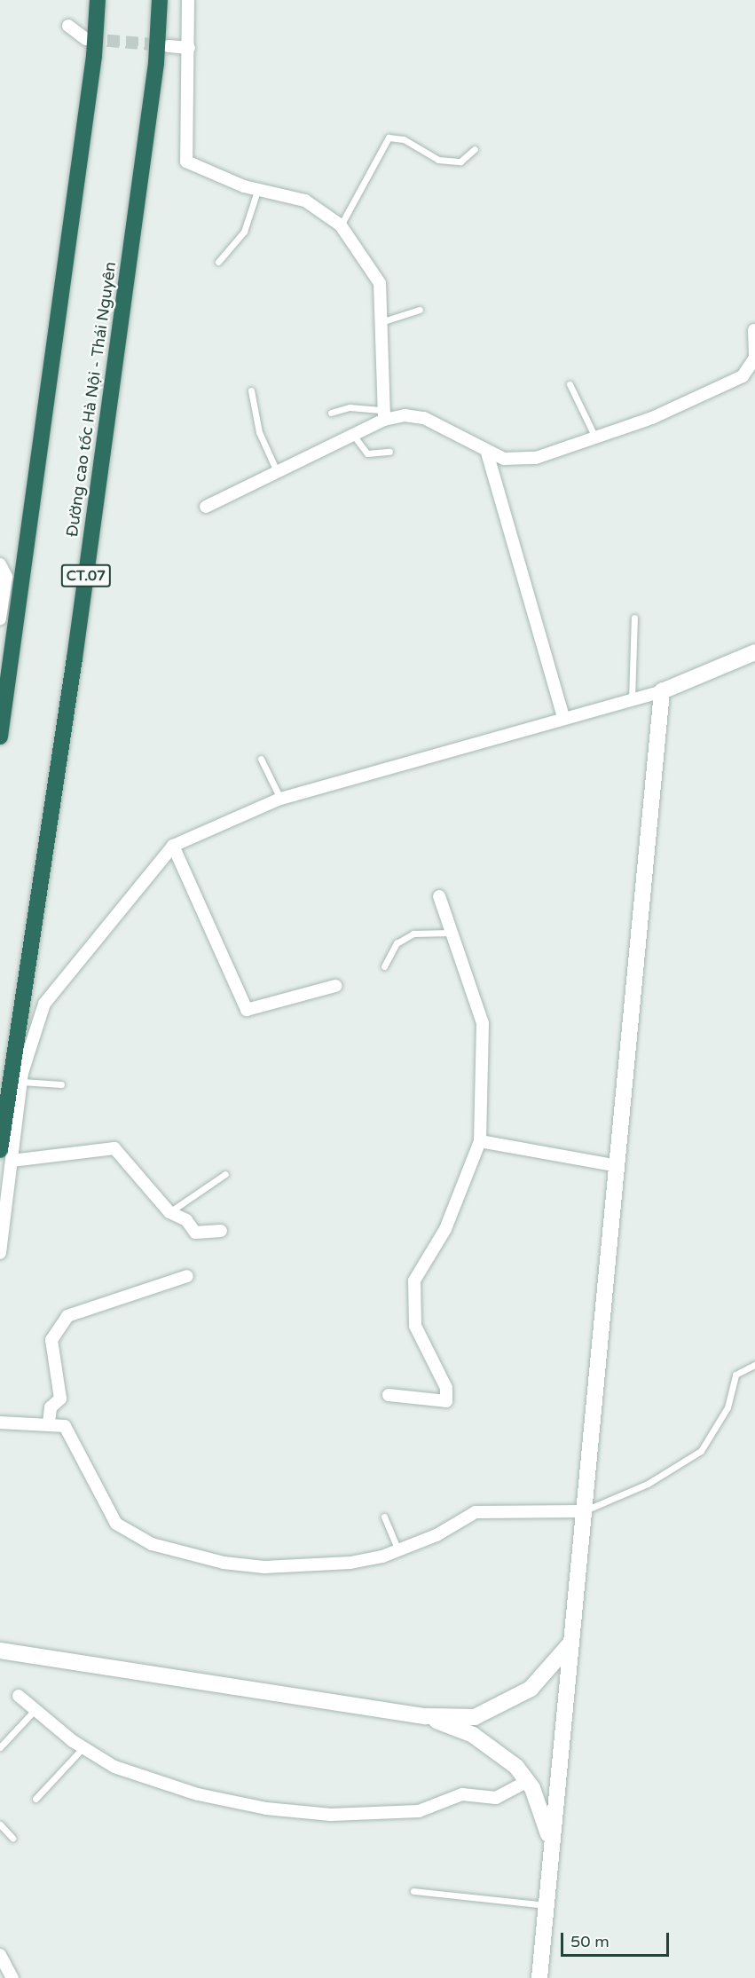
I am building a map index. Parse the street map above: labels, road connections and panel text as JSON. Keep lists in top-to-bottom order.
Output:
{
  "streets": {
    "highway": ["Đường cao tốc Hà Nội - Thái Nguyên", "CT.07"]
  },
  "scale_bar": "50 m"
}
